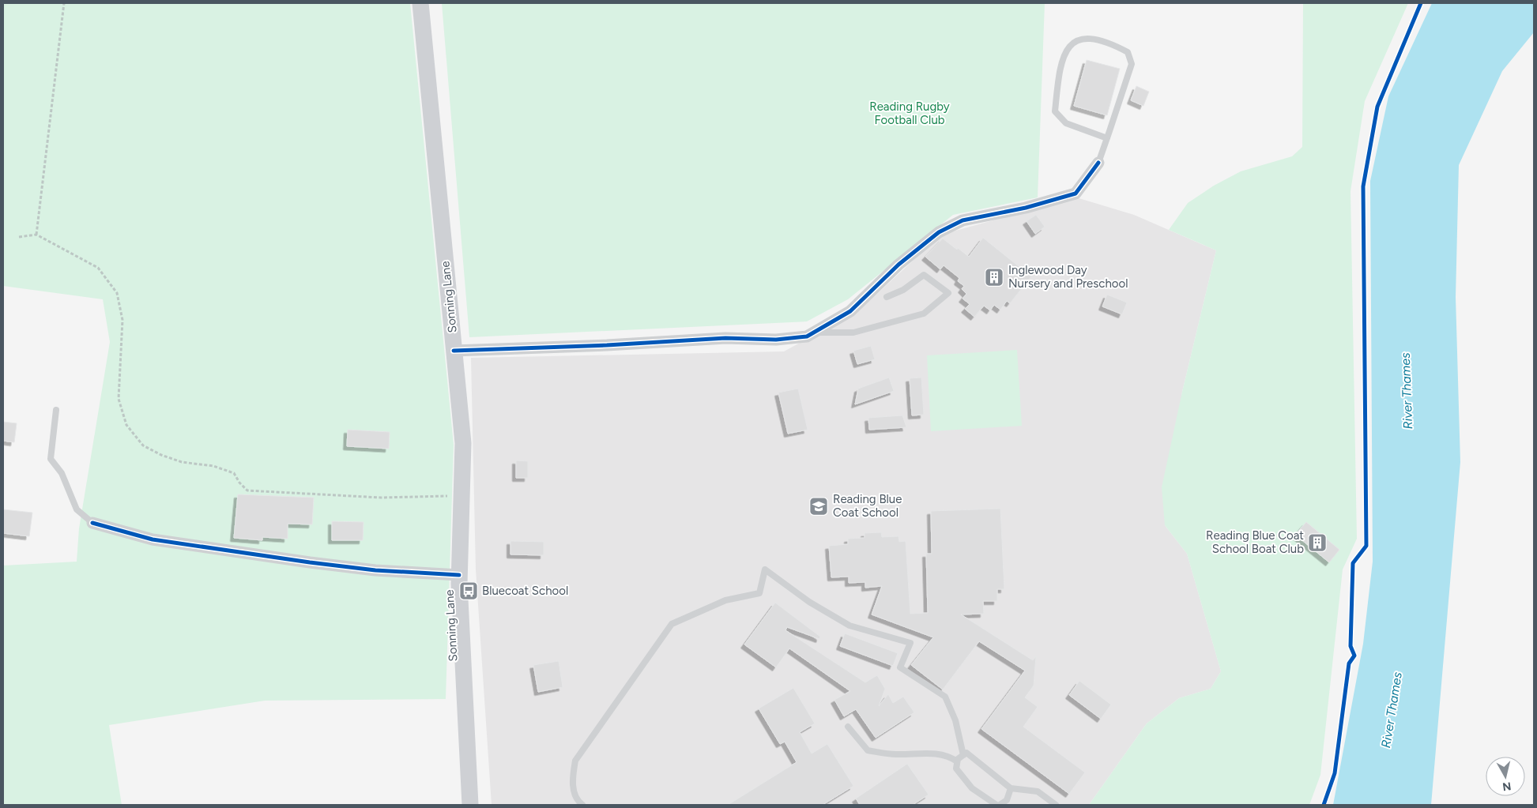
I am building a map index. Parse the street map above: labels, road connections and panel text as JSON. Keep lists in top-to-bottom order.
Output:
{
  "streets": {
    "main road": ["Sonning Lane"]
  },
  "water": ["River Thames"],
  "parks": ["Reading Rugby Football Club"],
  "places": {
    "building": ["Inglewood Day Nursery and Preschool", "Reading Blue Coat School Boat Club"],
    "school or university": ["Reading Blue Coat School"],
    "bus stop": ["Bluecoat School"]
  },
  "north": "bottom"
}
